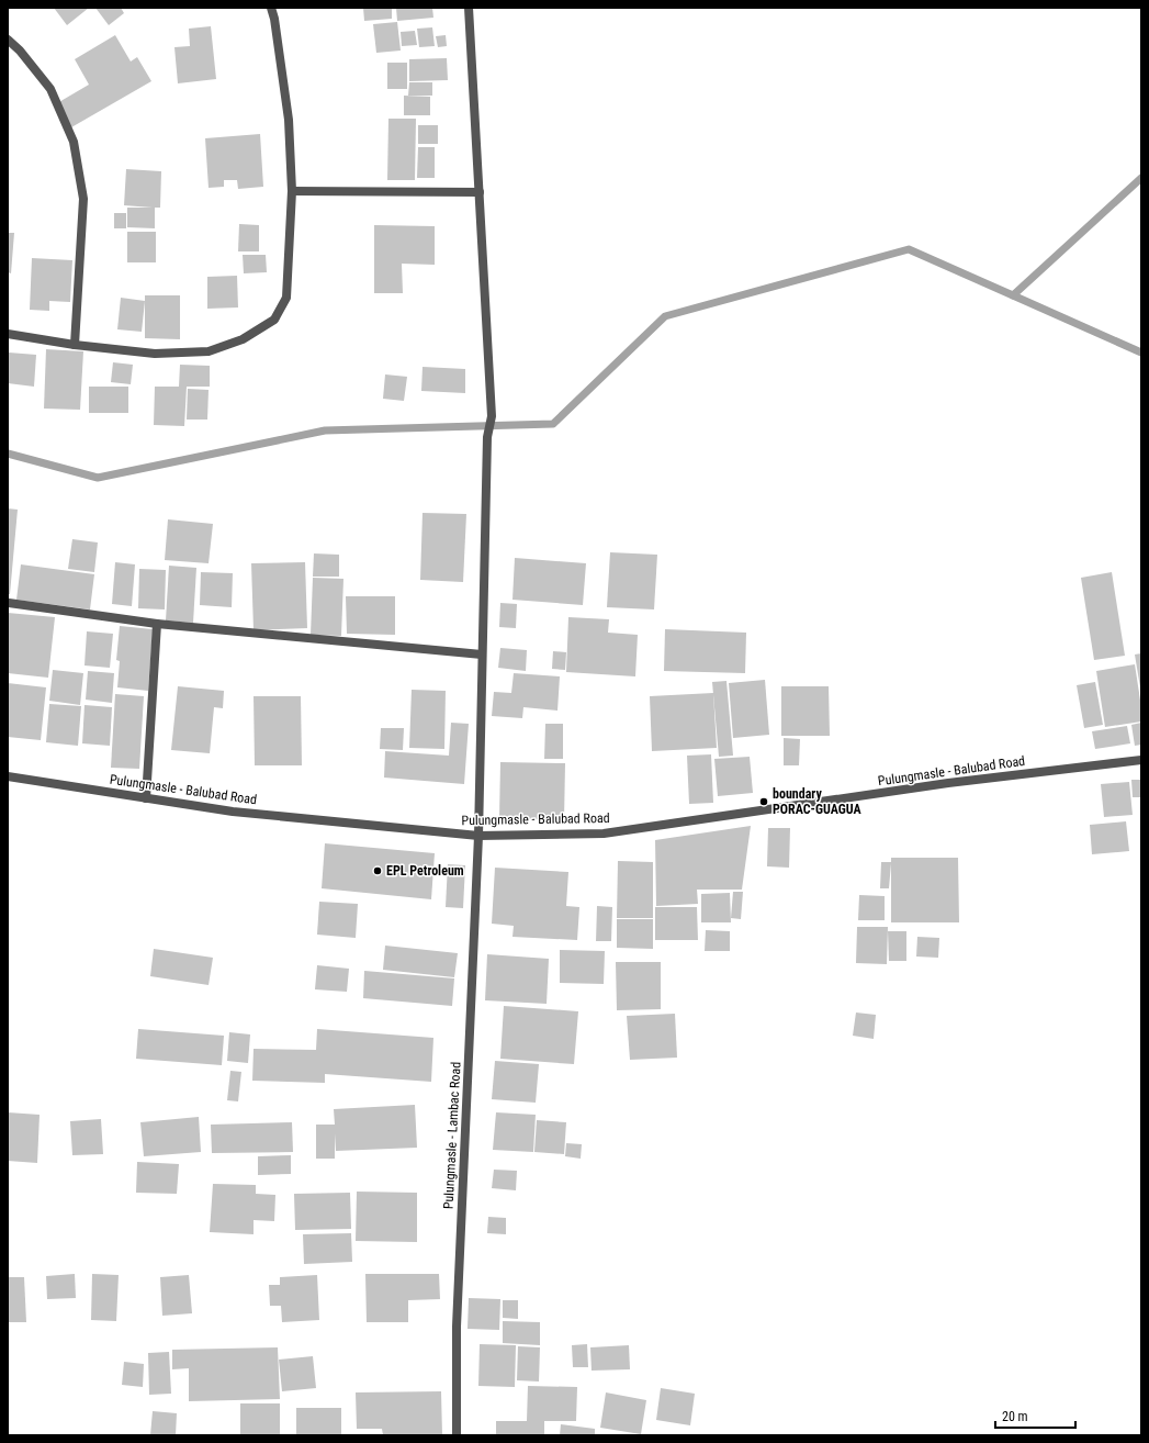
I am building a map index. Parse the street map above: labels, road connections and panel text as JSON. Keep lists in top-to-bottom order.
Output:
{
  "streets": {
    "street": ["Pulungmasle - Balubad Road", "Pulungmasle - Lambac Road"]
  },
  "crossings": [
    ["Pulungmasle - Balubad Road", "Pulungmasle - Lambac Road"]
  ],
  "places": ["boundary PORAC-GUAGUA", "EPL Petroleum"],
  "scale_bar": "20 m"
}
